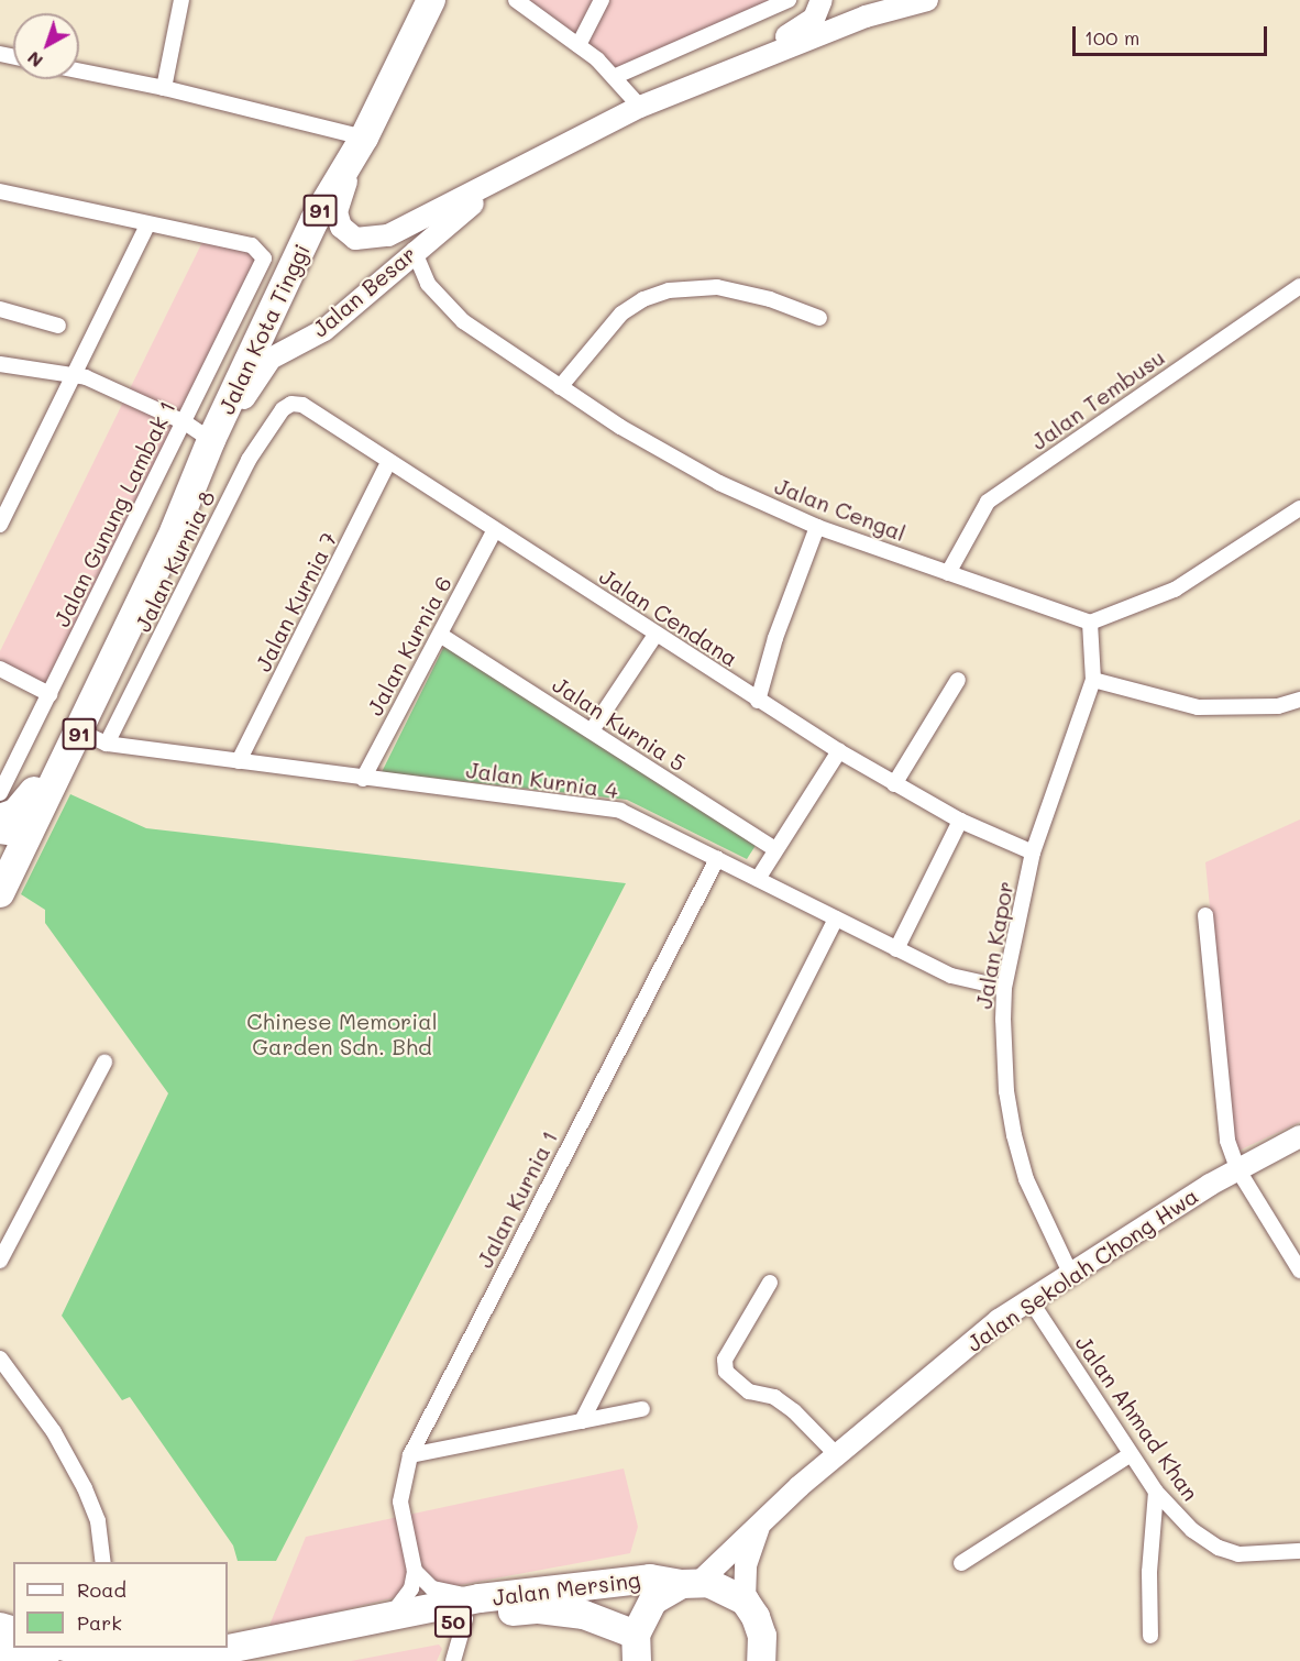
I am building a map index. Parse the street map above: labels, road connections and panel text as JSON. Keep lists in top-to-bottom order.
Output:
{
  "streets": {
    "highway": [
      "91",
      "Jalan Kota Tinggi",
      "Jalan Mersing",
      "50"
    ],
    "main road": ["Jalan Besar", "Jalan Sekolah Chong Hwa"],
    "street": [
      "Jalan Tembusu",
      "Jalan Cengal",
      "Jalan Gunung Lambak 1",
      "Jalan Kurnia 8",
      "Jalan Kurnia 7",
      "Jalan Cendana",
      "Jalan Kurnia 6",
      "Jalan Kurnia 5",
      "Jalan Kurnia 4",
      "Jalan Kapor",
      "Jalan Kurnia 1",
      "Jalan Ahmad Khan"
    ]
  },
  "crossings": [
    ["Jalan Besar", "Jalan Kota Tinggi"],
    ["Jalan Besar", "Jalan Cengal"],
    ["Jalan Kota Tinggi", "Jalan Kurnia 4"],
    ["Jalan Tembusu", "Jalan Cengal"],
    ["Jalan Cengal", "Jalan Kapor"],
    ["Jalan Kurnia 8", "Jalan Cendana"],
    ["Jalan Kurnia 8", "Jalan Kurnia 4"],
    ["Jalan Kurnia 7", "Jalan Cendana"],
    ["Jalan Kurnia 7", "Jalan Kurnia 4"],
    ["Jalan Cendana", "Jalan Kurnia 6"],
    ["Jalan Cendana", "Jalan Kapor"],
    ["Jalan Kurnia 6", "Jalan Kurnia 5"],
    ["Jalan Kurnia 6", "Jalan Kurnia 4"],
    ["Jalan Kurnia 4", "Jalan Kapor"],
    ["Jalan Kurnia 4", "Jalan Kurnia 1"],
    ["Jalan Kapor", "Jalan Sekolah Chong Hwa"],
    ["Jalan Sekolah Chong Hwa", "Jalan Ahmad Khan"],
    ["Jalan Sekolah Chong Hwa", "Jalan Mersing"],
    ["Jalan Sekolah Chong Hwa", "50"],
    ["Jalan Mersing", "50"]
  ],
  "parks": ["Chinese Memorial Garden Sdn. Bhd"],
  "legend": ["Road", "Park"],
  "scale_bar": "100 m",
  "north": "bottom left"
}
